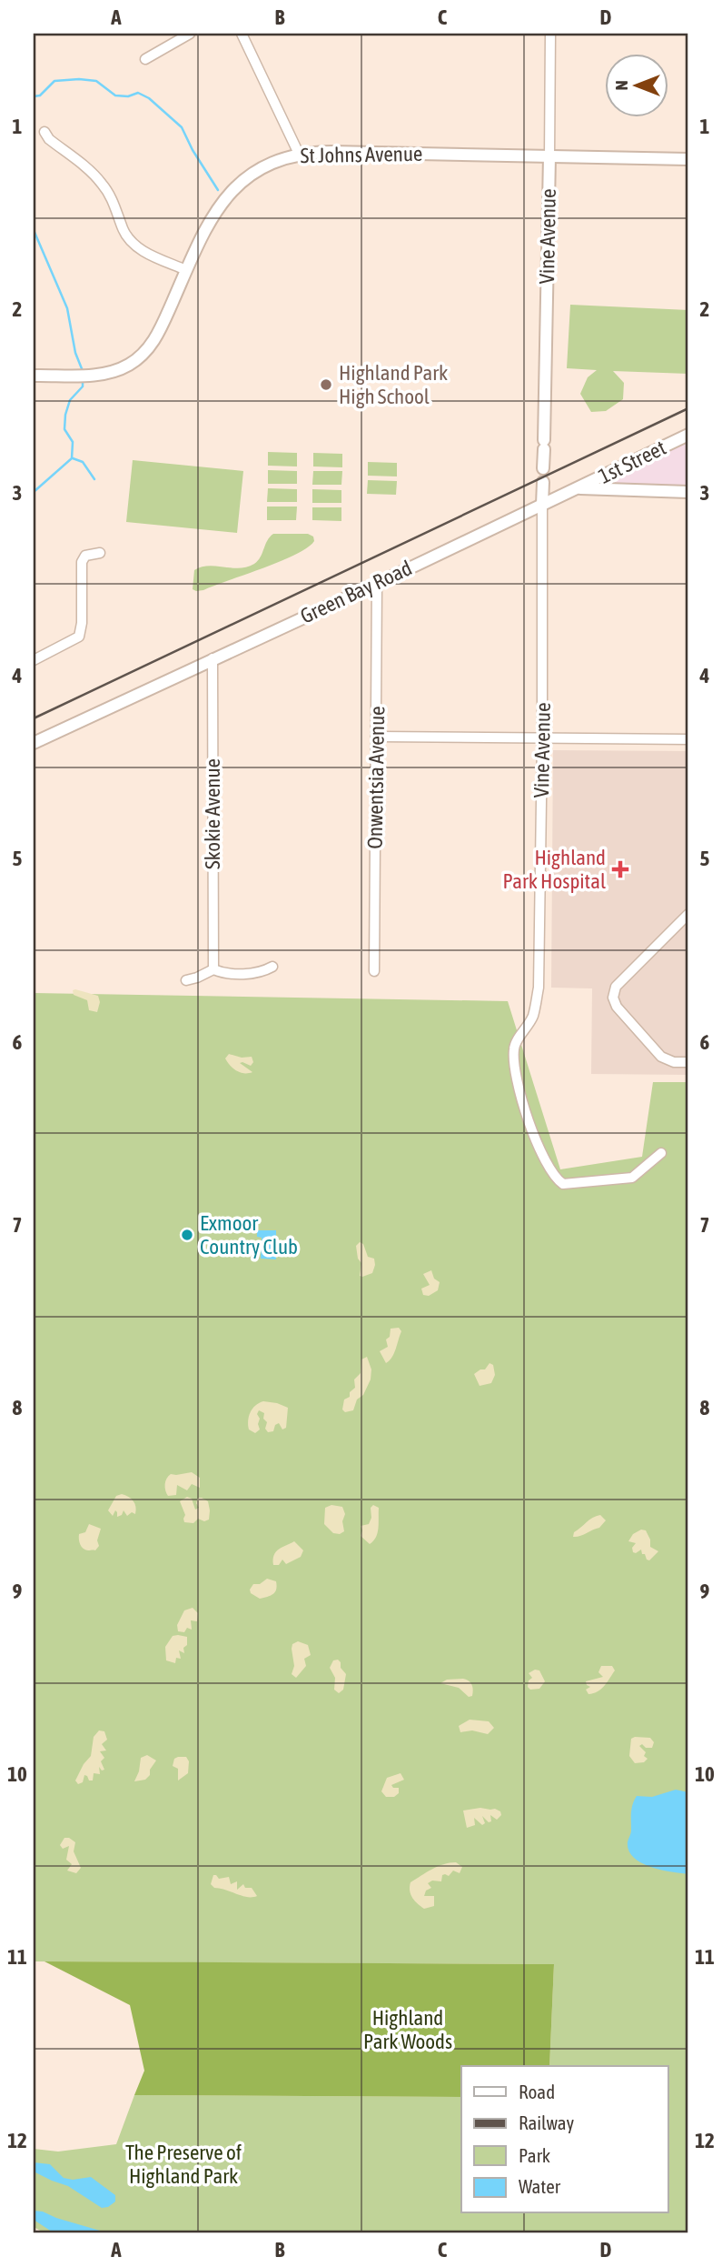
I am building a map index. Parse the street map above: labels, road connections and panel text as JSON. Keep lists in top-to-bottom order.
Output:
{
  "streets": {
    "street": [
      "St Johns Avenue",
      "Vine Avenue",
      "1st Street",
      "Green Bay Road",
      "Onwentsia Avenue",
      "Skokie Avenue"
    ]
  },
  "crossings": [
    ["St Johns Avenue", "Vine Avenue"],
    ["Vine Avenue", "Green Bay Road"],
    ["1st Street", "Green Bay Road"],
    ["Green Bay Road", "Onwentsia Avenue"],
    ["Green Bay Road", "Skokie Avenue"]
  ],
  "parks": ["Highland Park Woods", "The Preserve of Highland Park"],
  "places": {
    "other": ["Highland Park High School", "Exmoor Country Club"],
    "health": ["Highland Park Hospital"]
  },
  "legend": [
    "Road",
    "Railway",
    "Park",
    "Water"
  ],
  "north": "left",
  "grid": {
    "columns": [
      "A",
      "B",
      "C",
      "D"
    ],
    "rows": [
      "1",
      "2",
      "3",
      "4",
      "5",
      "6",
      "7",
      "8",
      "9",
      "10",
      "11",
      "12"
    ]
  }
}
